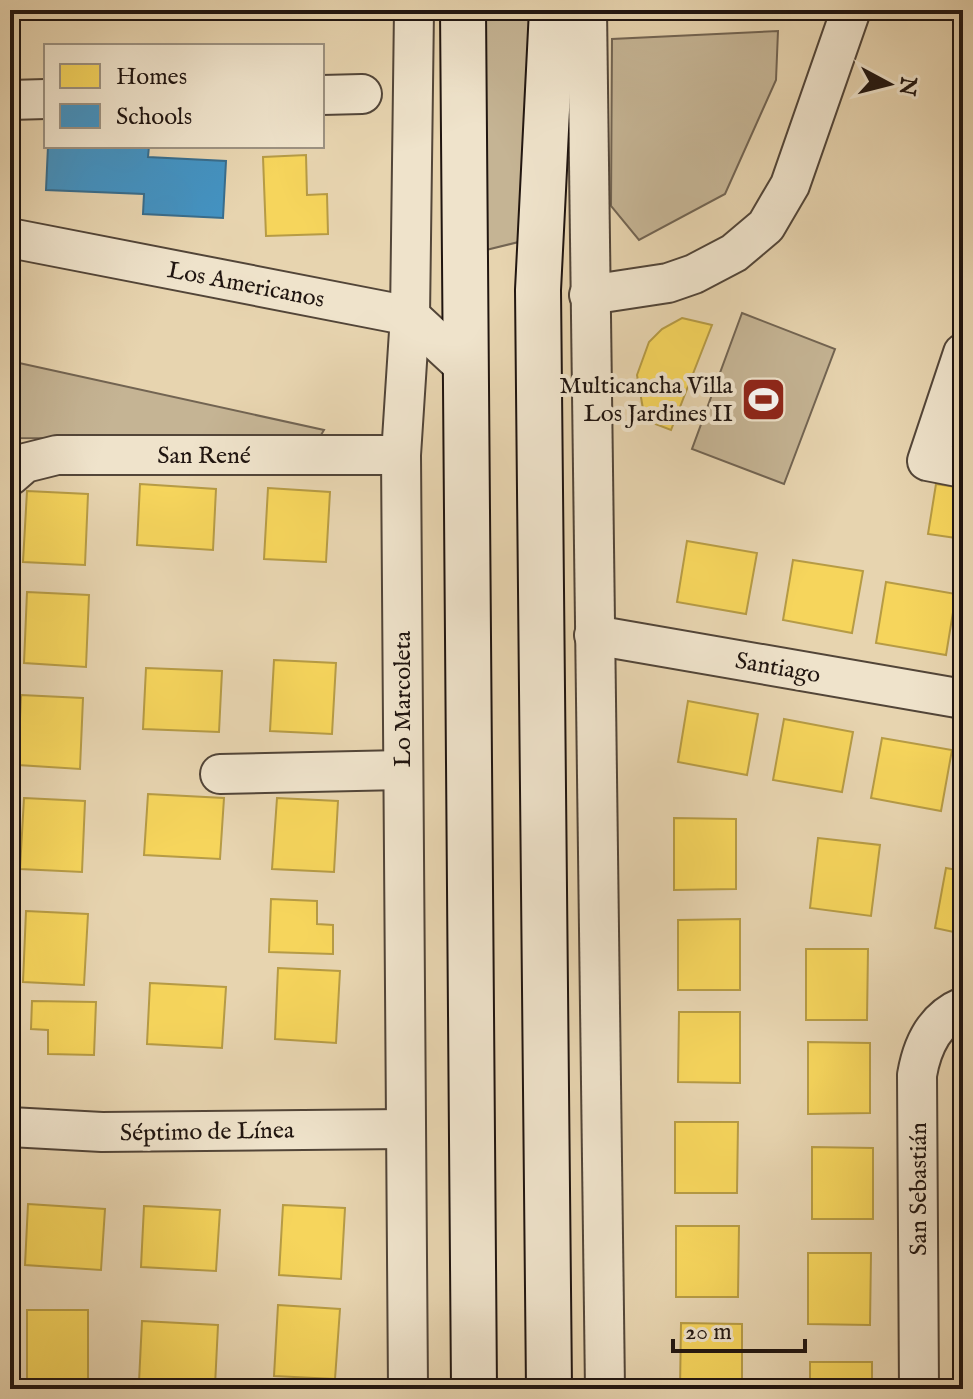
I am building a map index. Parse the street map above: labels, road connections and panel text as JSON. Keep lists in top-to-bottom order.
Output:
{
  "streets": {
    "street": [
      "Los Americanos",
      "San René",
      "Santiago",
      "Lo Marcoleta",
      "Séptimo de Línea",
      "San Sebastián"
    ]
  },
  "crossings": [
    ["Los Americanos", "Lo Marcoleta"],
    ["San René", "Lo Marcoleta"],
    ["Lo Marcoleta", "Séptimo de Línea"]
  ],
  "places": {
    "sports": ["Multicancha Villa Los Jardines II"]
  },
  "legend": ["Homes", "Schools"],
  "scale_bar": "20 m",
  "north": "right"
}
